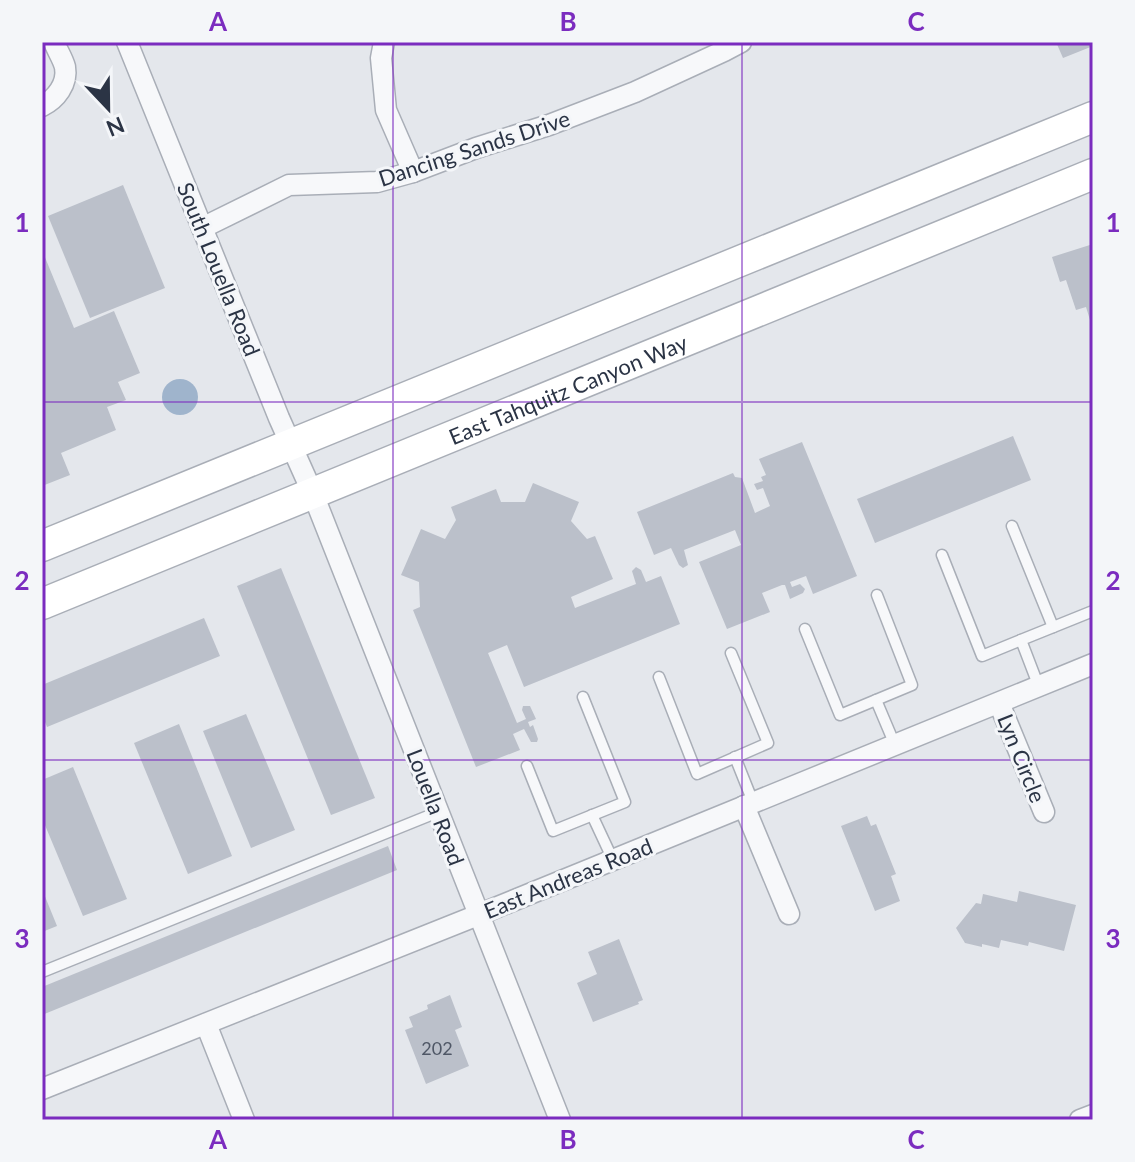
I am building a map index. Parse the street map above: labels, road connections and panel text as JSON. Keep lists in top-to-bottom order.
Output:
{
  "streets": {
    "main road": ["East Tahquitz Canyon Way"],
    "street": [
      "Dancing Sands Drive",
      "South Louella Road",
      "Lyn Circle",
      "Louella Road",
      "East Andreas Road"
    ]
  },
  "crossings": [
    ["Dancing Sands Drive", "South Louella Road"],
    ["South Louella Road", "East Tahquitz Canyon Way"],
    ["South Louella Road", "Louella Road"],
    ["East Tahquitz Canyon Way", "Louella Road"],
    ["Lyn Circle", "East Andreas Road"],
    ["Louella Road", "East Andreas Road"]
  ],
  "house_numbers": ["202"],
  "north": "bottom",
  "grid": {
    "columns": ["A", "B", "C"],
    "rows": ["1", "2", "3"]
  }
}
